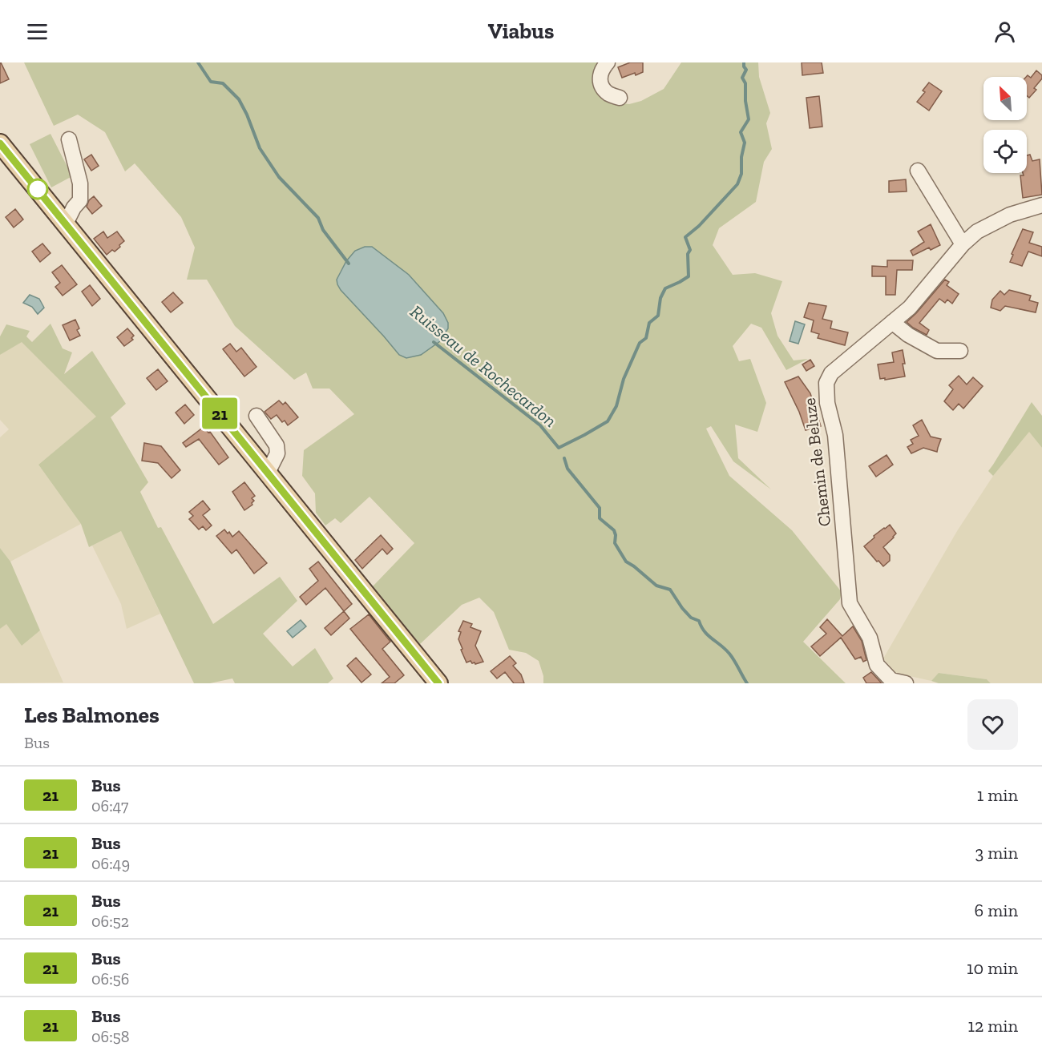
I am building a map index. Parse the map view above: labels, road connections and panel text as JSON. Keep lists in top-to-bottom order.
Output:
{
  "streets": {
    "street": ["Chemin de Beluze"]
  },
  "water": ["Ruisseau de Rochecardon"],
  "lines": ["bus line 21"],
  "north": "top left",
  "page": {
    "header": "Viabus",
    "on_map": "21",
    "heading": ["Les Balmones", "Bus"],
    "list": [
      {
        "mark": "21",
        "name": "Bus",
        "note": "06:47",
        "value": "1 min"
      },
      {
        "mark": "21",
        "name": "Bus",
        "note": "06:49",
        "value": "3 min"
      },
      {
        "mark": "21",
        "name": "Bus",
        "note": "06:52",
        "value": "6 min"
      },
      {
        "mark": "21",
        "name": "Bus",
        "note": "06:56",
        "value": "10 min"
      },
      {
        "mark": "21",
        "name": "Bus",
        "note": "06:58",
        "value": "12 min"
      }
    ]
  }
}
